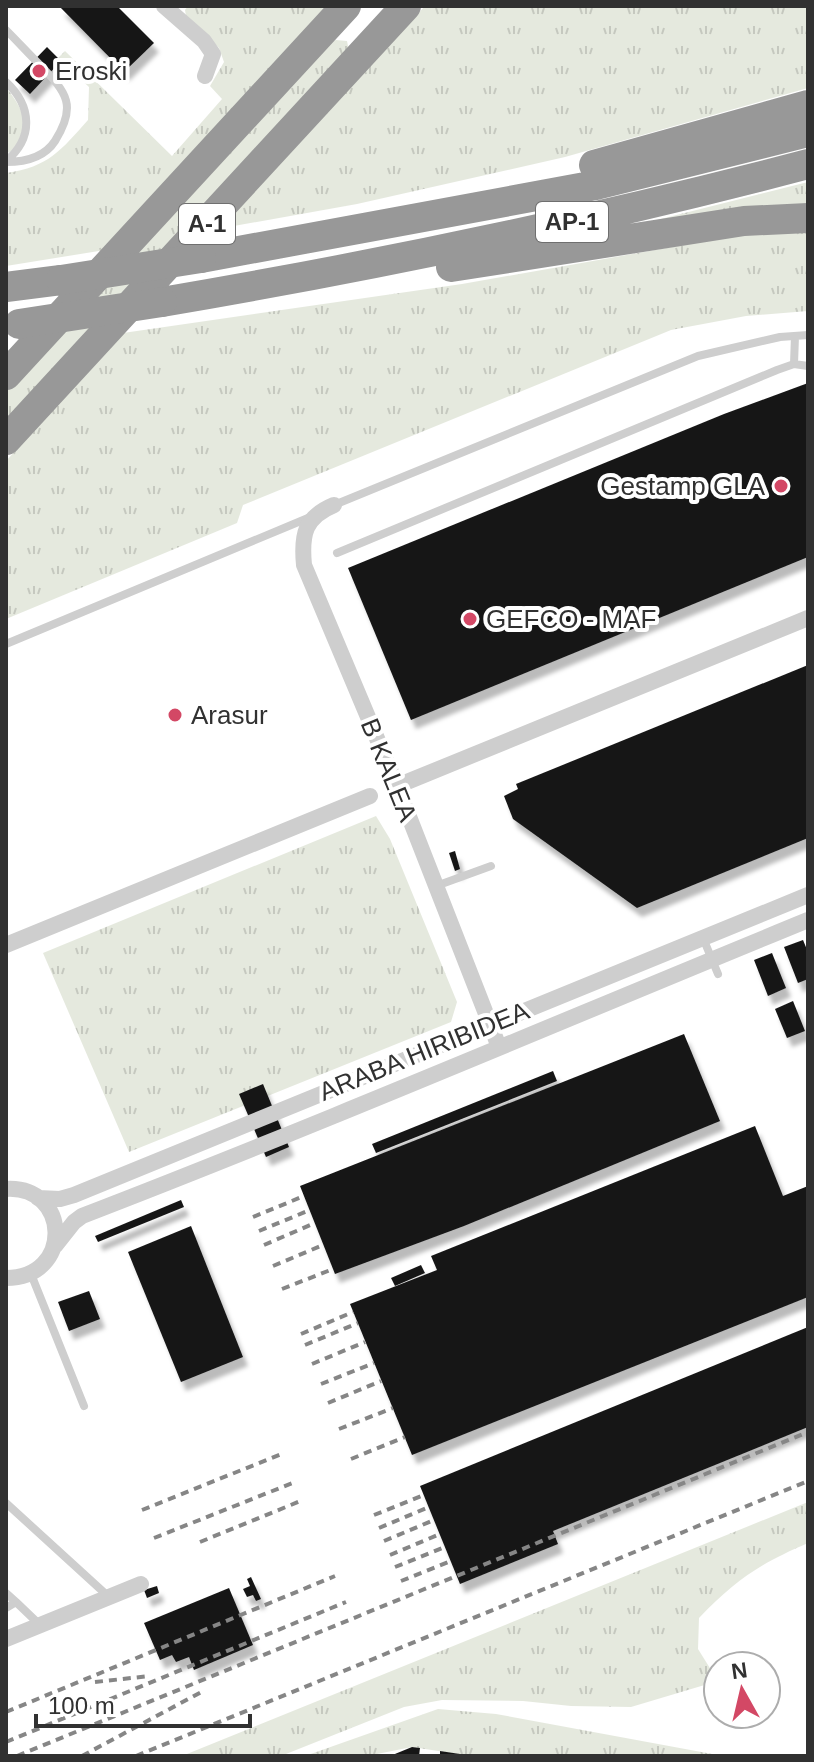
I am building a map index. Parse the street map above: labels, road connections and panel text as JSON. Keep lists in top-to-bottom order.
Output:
{
  "streets": {
    "highway": ["AP-1", "A-1"],
    "street": ["B KALEA", "ARABA HIRIBIDEA"]
  },
  "crossings": [
    ["B KALEA", "ARABA HIRIBIDEA"]
  ],
  "places": [
    "Eroski",
    "Gestamp GLA",
    "GEFCO - MAF",
    "Arasur"
  ],
  "scale_bar": "100 m",
  "north": "top"
}
